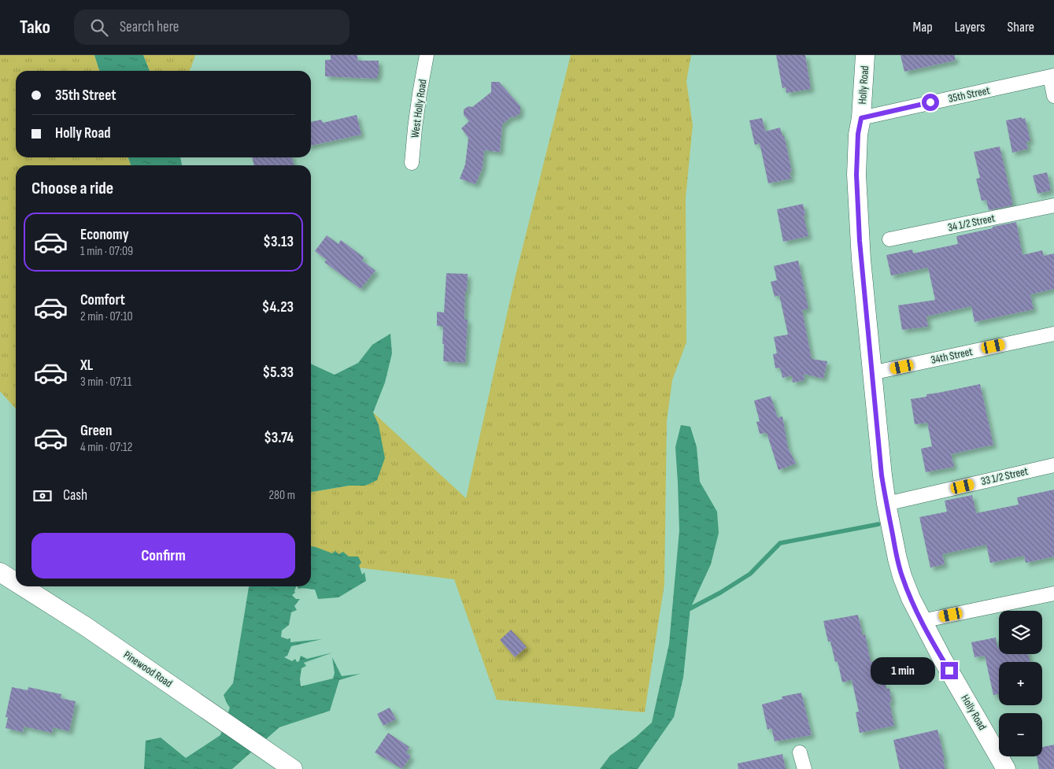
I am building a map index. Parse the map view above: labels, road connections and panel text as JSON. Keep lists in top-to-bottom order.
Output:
{
  "streets": {
    "street": [
      "Holly Road",
      "35th Street",
      "West Holly Road",
      "34 1/2 Street",
      "34th Street",
      "33 1/2 Street",
      "Pinewood Road"
    ]
  },
  "crossings": [
    ["Holly Road", "35th Street"],
    ["Holly Road", "34th Street"],
    ["Holly Road", "33 1/2 Street"]
  ],
  "page": {
    "header": "Tako",
    "search": "Search here",
    "nav": ["Map", "Layers", "Share"],
    "banner": ["35th Street", "Holly Road"],
    "heading": "Choose a ride",
    "list": [
      {
        "name": "Economy",
        "note": "1 min · 07:09",
        "value": "$3.13"
      },
      {
        "name": "Comfort",
        "note": "2 min · 07:10",
        "value": "$4.23"
      },
      {
        "name": "XL",
        "note": "3 min · 07:11",
        "value": "$5.33"
      },
      {
        "name": "Green",
        "note": "4 min · 07:12",
        "value": "$3.74"
      }
    ],
    "pay": ["Cash", "280 m"],
    "buttons": "Confirm",
    "map_buttons": ["+", "−"],
    "bubble": "1 min"
  }
}
